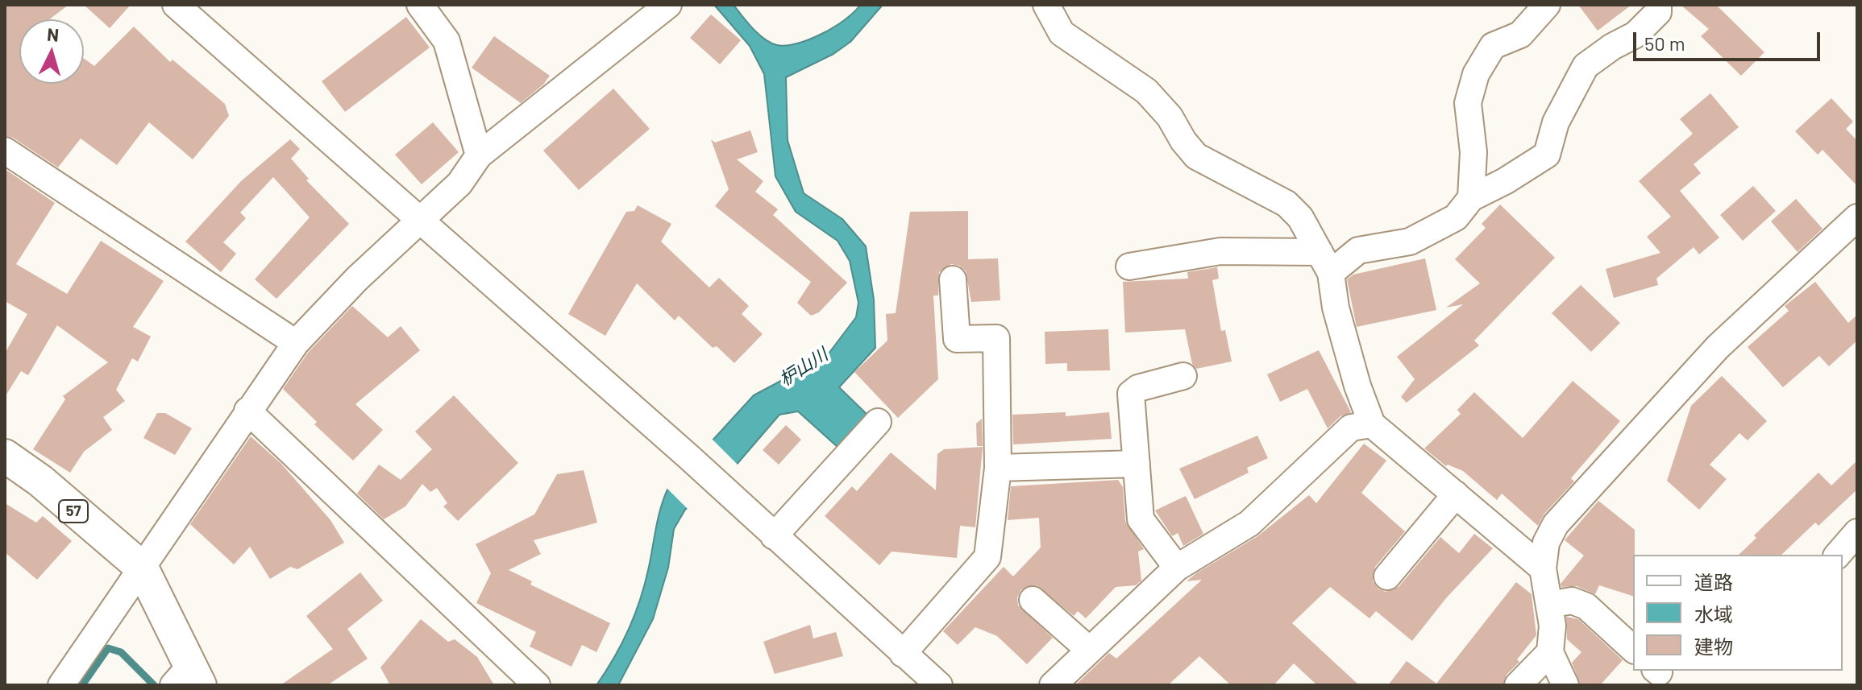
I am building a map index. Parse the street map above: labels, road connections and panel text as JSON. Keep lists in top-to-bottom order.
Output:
{
  "streets": {
    "main road": ["57"]
  },
  "water": ["枦山川"],
  "legend": ["道路", "水域", "建物"],
  "scale_bar": "50 m",
  "north": "top"
}
